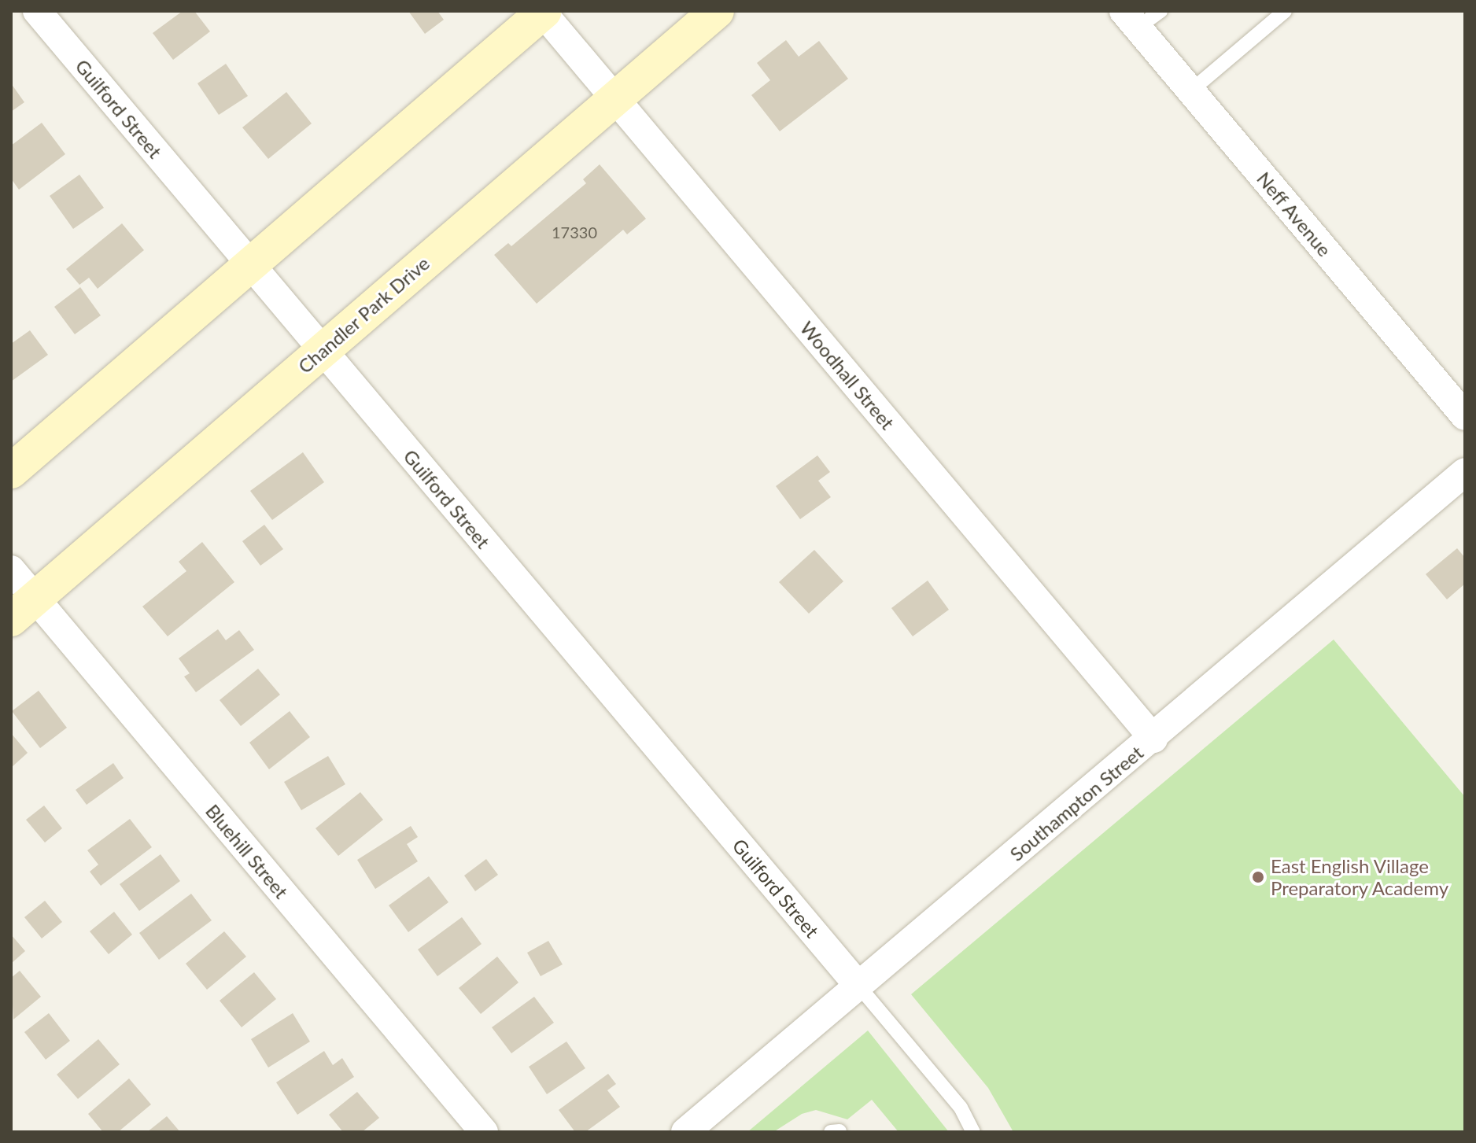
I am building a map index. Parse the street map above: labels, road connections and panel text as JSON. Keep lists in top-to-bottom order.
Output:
{
  "streets": {
    "street": [
      "Guilford Street",
      "Neff Avenue",
      "Chandler Park Drive",
      "Woodhall Street",
      "Southampton Street",
      "Bluehill Street"
    ]
  },
  "crossings": [
    ["Guilford Street", "Chandler Park Drive"],
    ["Guilford Street", "Southampton Street"],
    ["Chandler Park Drive", "Woodhall Street"],
    ["Chandler Park Drive", "Bluehill Street"],
    ["Woodhall Street", "Southampton Street"]
  ],
  "places": ["East English Village Preparatory Academy"],
  "house_numbers": ["17330"]
}
